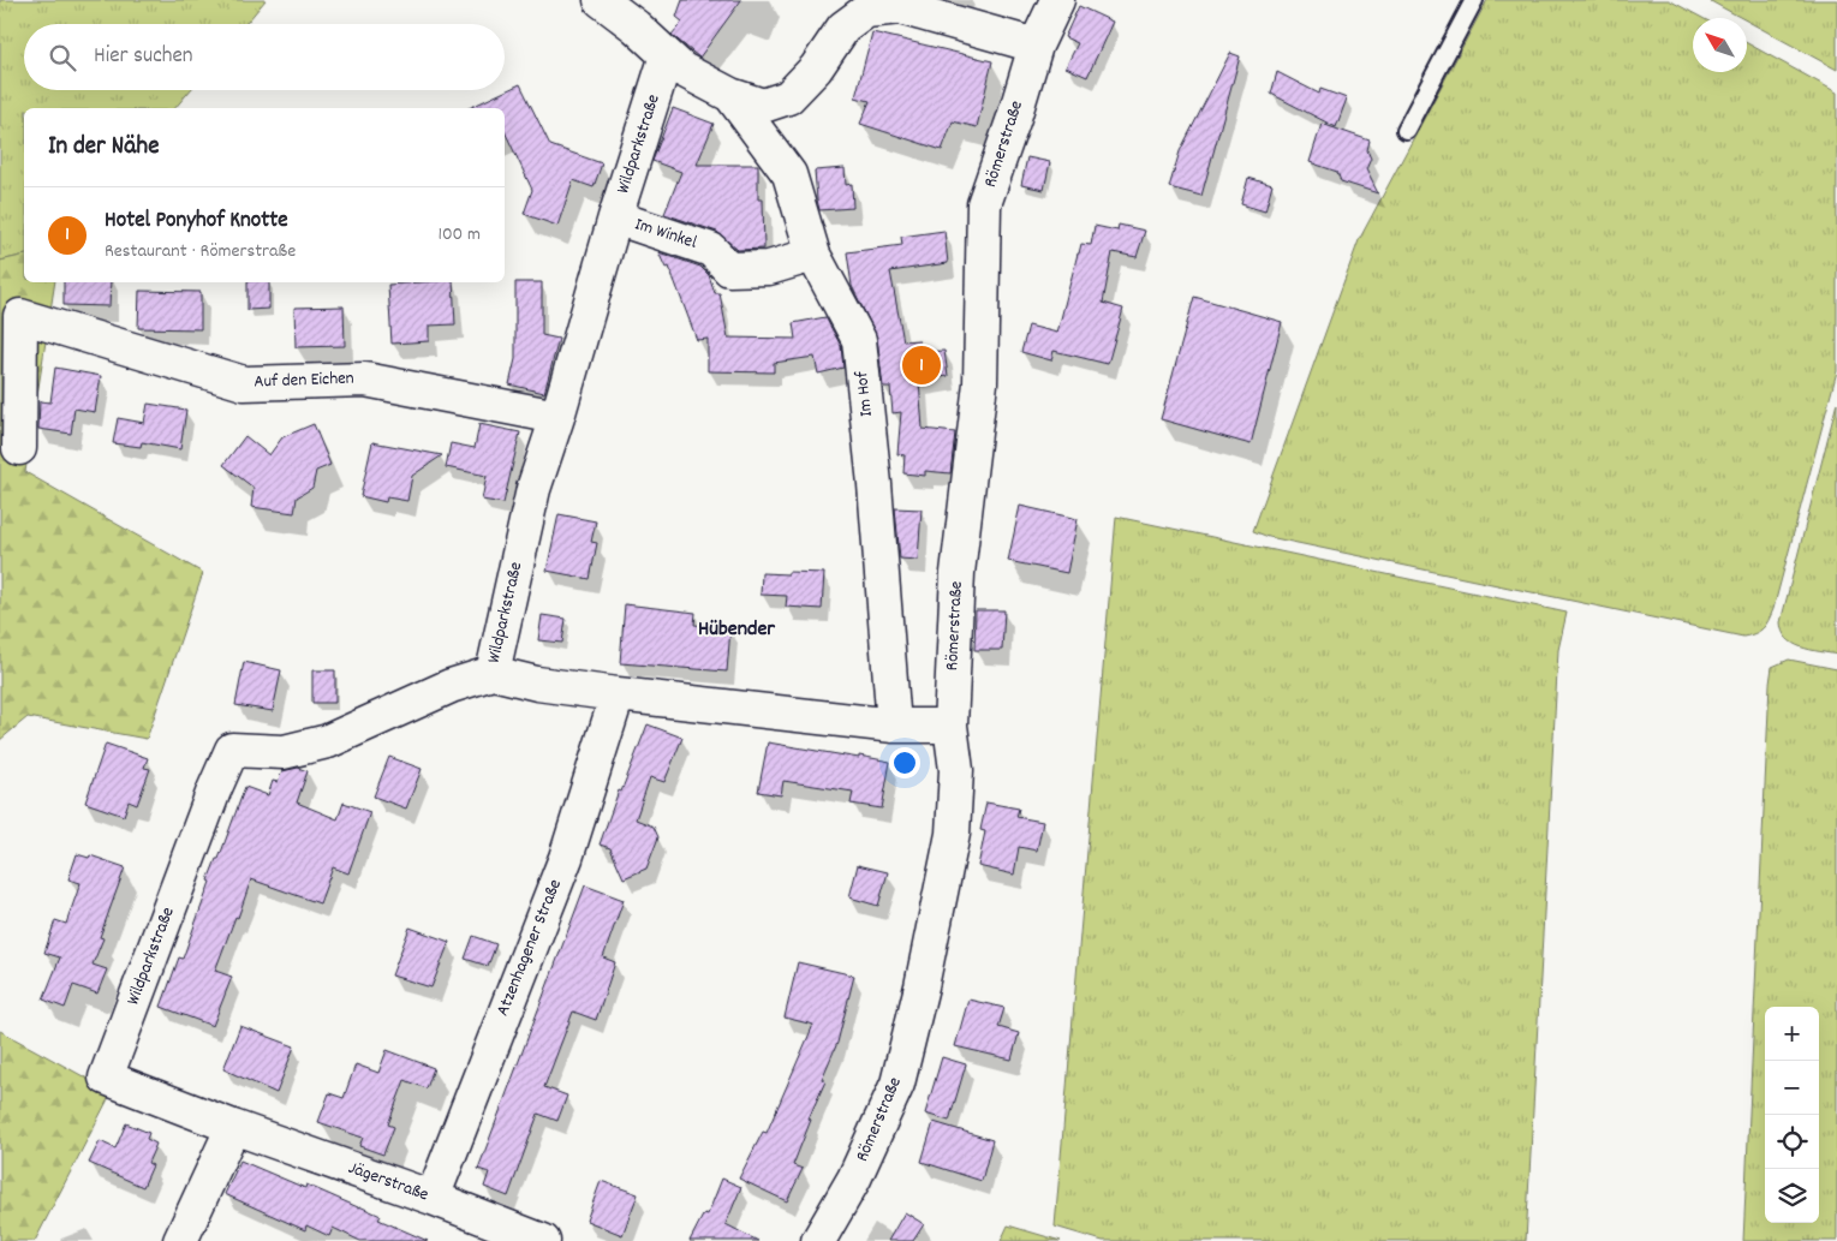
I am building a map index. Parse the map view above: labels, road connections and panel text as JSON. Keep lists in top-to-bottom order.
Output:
{
  "streets": {
    "street": [
      "Wildparkstraße",
      "Römerstraße",
      "Im Winkel",
      "Auf den Eichen",
      "Im Hof",
      "Atzenhagener Straße",
      "Jägerstraße"
    ]
  },
  "crossings": [
    ["Wildparkstraße", "Im Winkel"],
    ["Wildparkstraße", "Auf den Eichen"],
    ["Wildparkstraße", "Jägerstraße"],
    ["Im Winkel", "Im Hof"],
    ["Atzenhagener Straße", "Jägerstraße"]
  ],
  "districts": ["Hübender"],
  "north": "top left",
  "page": {
    "search": "Hier suchen",
    "heading": "In der Nähe",
    "list": [
      {
        "mark": "1",
        "name": "Hotel Ponyhof Knotte",
        "note": "Restaurant · Römerstraße",
        "value": "100 m"
      }
    ],
    "pins": "1",
    "map_buttons": ["+", "−"]
  }
}
